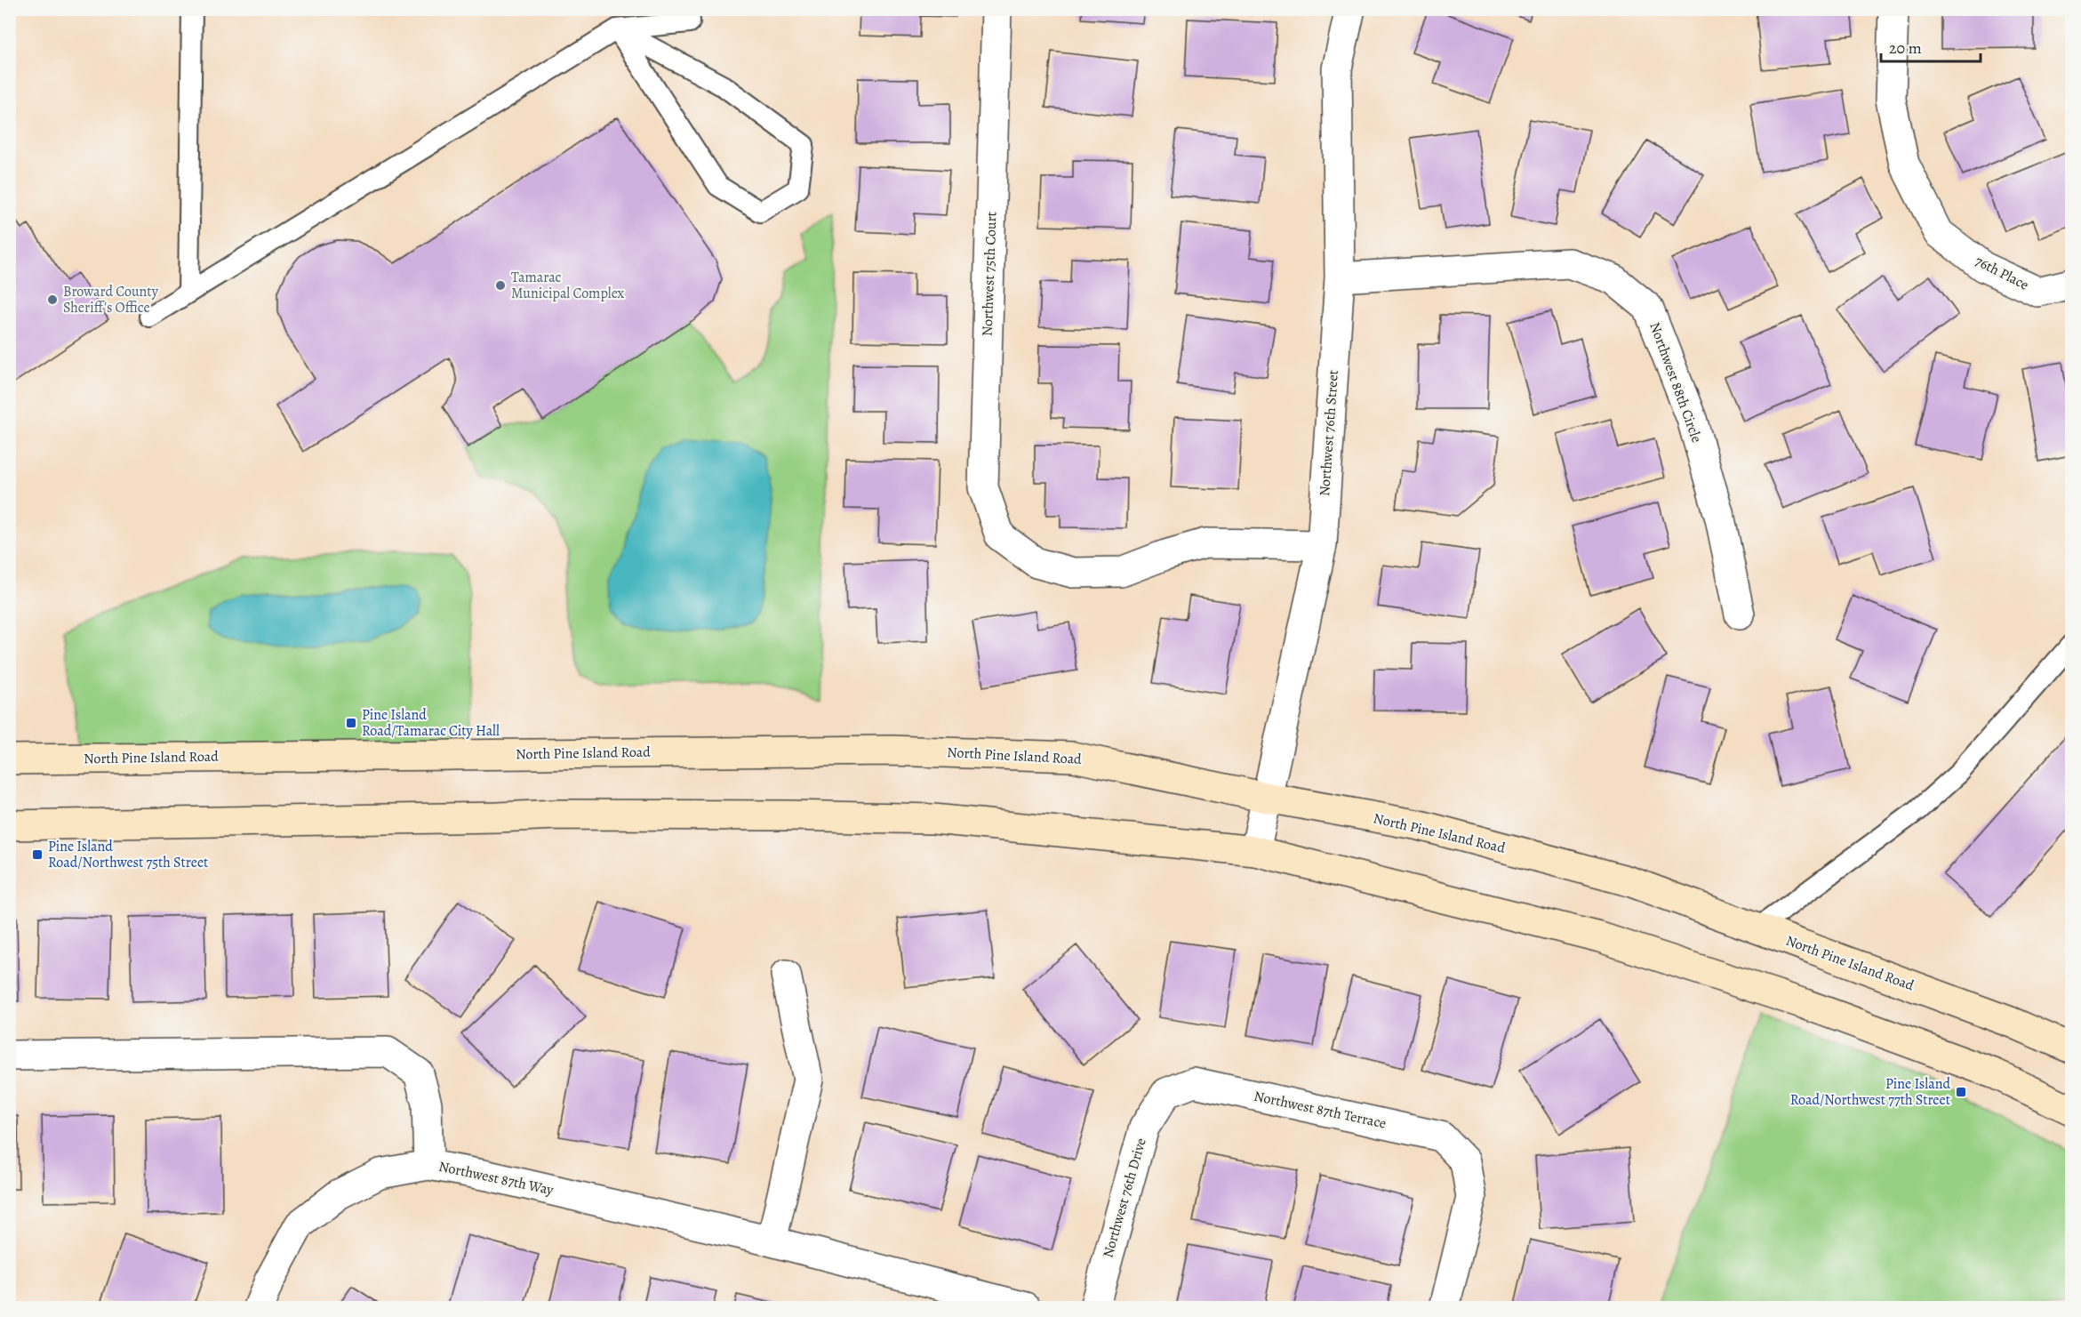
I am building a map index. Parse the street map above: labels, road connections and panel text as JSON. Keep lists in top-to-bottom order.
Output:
{
  "streets": {
    "main road": ["North Pine Island Road"],
    "street": [
      "76th Place",
      "Northwest 75th Court",
      "Northwest 88th Circle",
      "Northwest 76th Street",
      "Northwest 87th Terrace",
      "Northwest 87th Way",
      "Northwest 76th Drive"
    ]
  },
  "crossings": [
    ["Northwest 75th Court", "Northwest 76th Street"],
    ["Northwest 88th Circle", "Northwest 76th Street"],
    ["Northwest 76th Street", "North Pine Island Road"],
    ["Northwest 87th Terrace", "Northwest 76th Drive"]
  ],
  "places": {
    "other": ["Tamarac Municipal Complex", "Broward County Sheriff's Office"],
    "transit": ["Pine Island Road/Tamarac City Hall", "Pine Island Road/Northwest 75th Street", "Pine Island Road/Northwest 77th Street"]
  },
  "scale_bar": "20 m"
}
